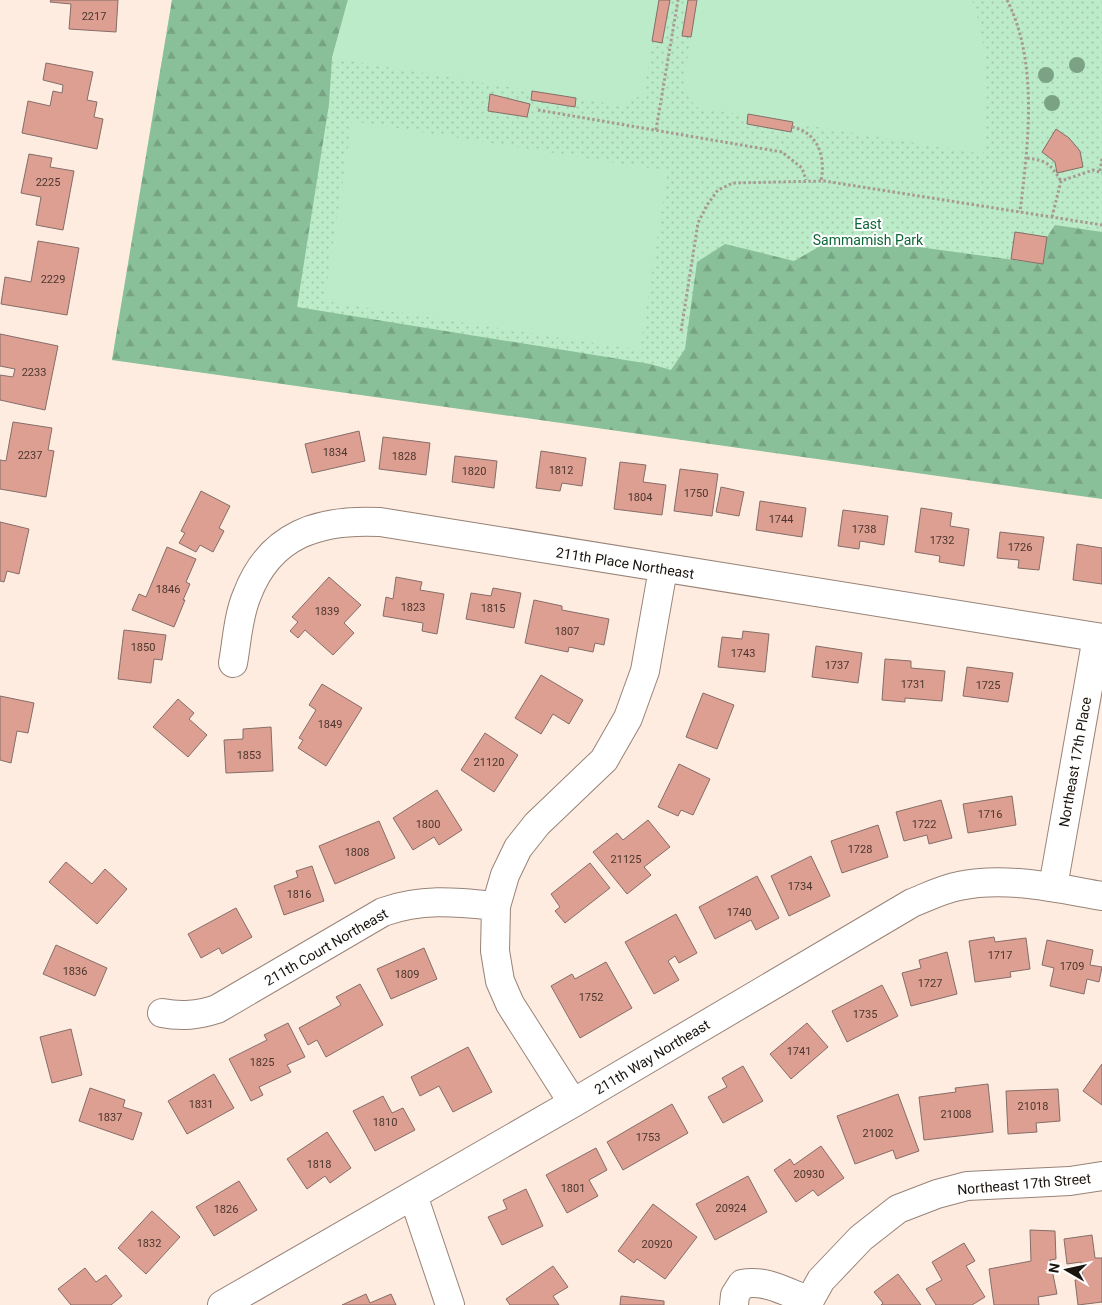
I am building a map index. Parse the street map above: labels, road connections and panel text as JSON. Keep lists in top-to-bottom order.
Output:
{
  "streets": {
    "street": [
      "211th Place Northeast",
      "Northeast 17th Place",
      "211th Court Northeast",
      "211th Way Northeast",
      "Northeast 17th Street"
    ]
  },
  "crossings": [
    ["211th Place Northeast", "Northeast 17th Place"],
    ["Northeast 17th Place", "211th Way Northeast"]
  ],
  "parks": ["East Sammamish Park"],
  "house_numbers": [
    "2217",
    "2225",
    "2229",
    "2233",
    "1834",
    "2237",
    "1828",
    "1812",
    "1820",
    "1750",
    "1804",
    "1744",
    "1738",
    "1732",
    "1726",
    "1846",
    "1823",
    "1815",
    "1839",
    "1807",
    "1850",
    "1743",
    "1737",
    "1731",
    "1725",
    "1849",
    "1853",
    "21120",
    "1716",
    "1800",
    "1722",
    "1728",
    "1808",
    "21125",
    "1734",
    "1816",
    "1740",
    "1717",
    "1709",
    "1836",
    "1809",
    "1727",
    "1752",
    "1735",
    "1741",
    "1825",
    "1831",
    "21018",
    "21008",
    "1837",
    "1810",
    "21002",
    "1753",
    "1818",
    "20930",
    "1801",
    "20924",
    "1826",
    "1832",
    "20920"
  ],
  "north": "left"
}
